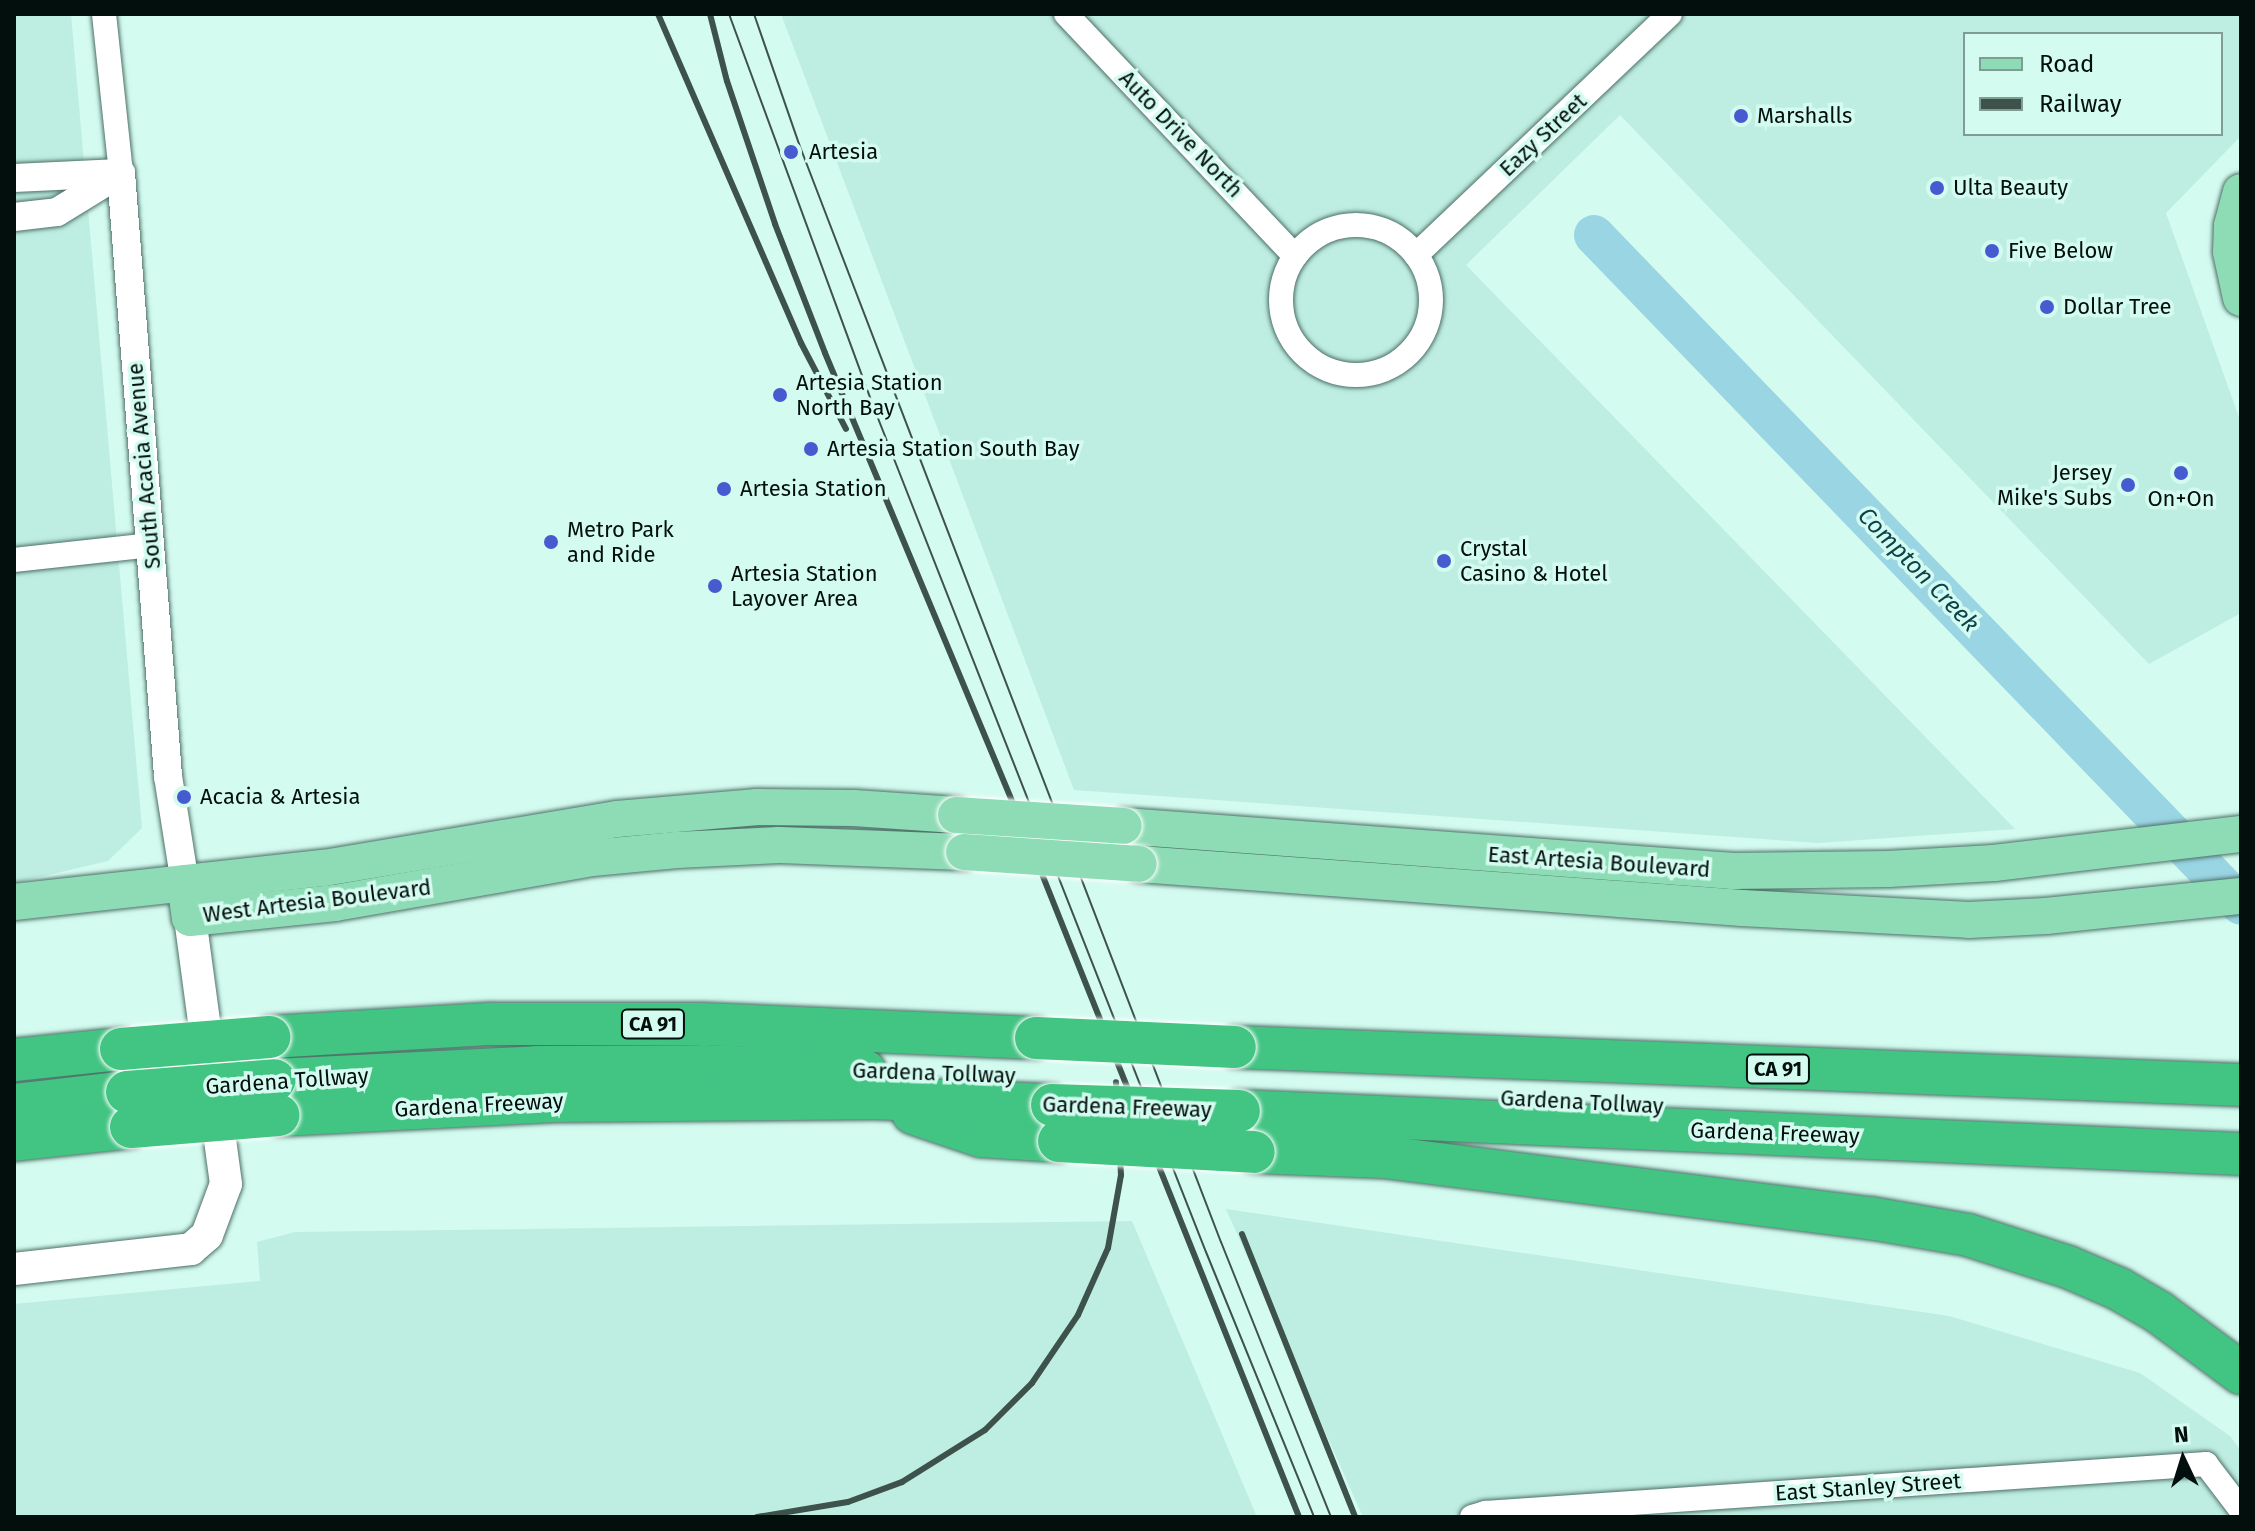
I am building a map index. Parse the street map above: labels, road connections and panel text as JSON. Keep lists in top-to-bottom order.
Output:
{
  "streets": {
    "highway": ["CA 91", "Gardena Tollway", "Gardena Freeway"],
    "main road": ["East Artesia Boulevard", "West Artesia Boulevard"],
    "street": [
      "Auto Drive North",
      "Eazy Street",
      "South Acacia Avenue",
      "East Stanley Street"
    ]
  },
  "crossings": [
    ["Auto Drive North", "Eazy Street"],
    ["South Acacia Avenue", "West Artesia Boulevard"],
    ["East Artesia Boulevard", "West Artesia Boulevard"],
    ["Gardena Tollway", "Gardena Freeway"]
  ],
  "water": ["Compton Creek"],
  "places": [
    "Marshalls",
    "Artesia",
    "Ulta Beauty",
    "Five Below",
    "Dollar Tree",
    "Artesia Station North Bay",
    "Artesia Station South Bay",
    "On+On",
    "Jersey Mike's Subs",
    "Artesia Station",
    "Metro Park and Ride",
    "Crystal Casino & Hotel",
    "Artesia Station Layover Area",
    "Acacia & Artesia"
  ],
  "legend": ["Road", "Railway"],
  "north": "top"
}
